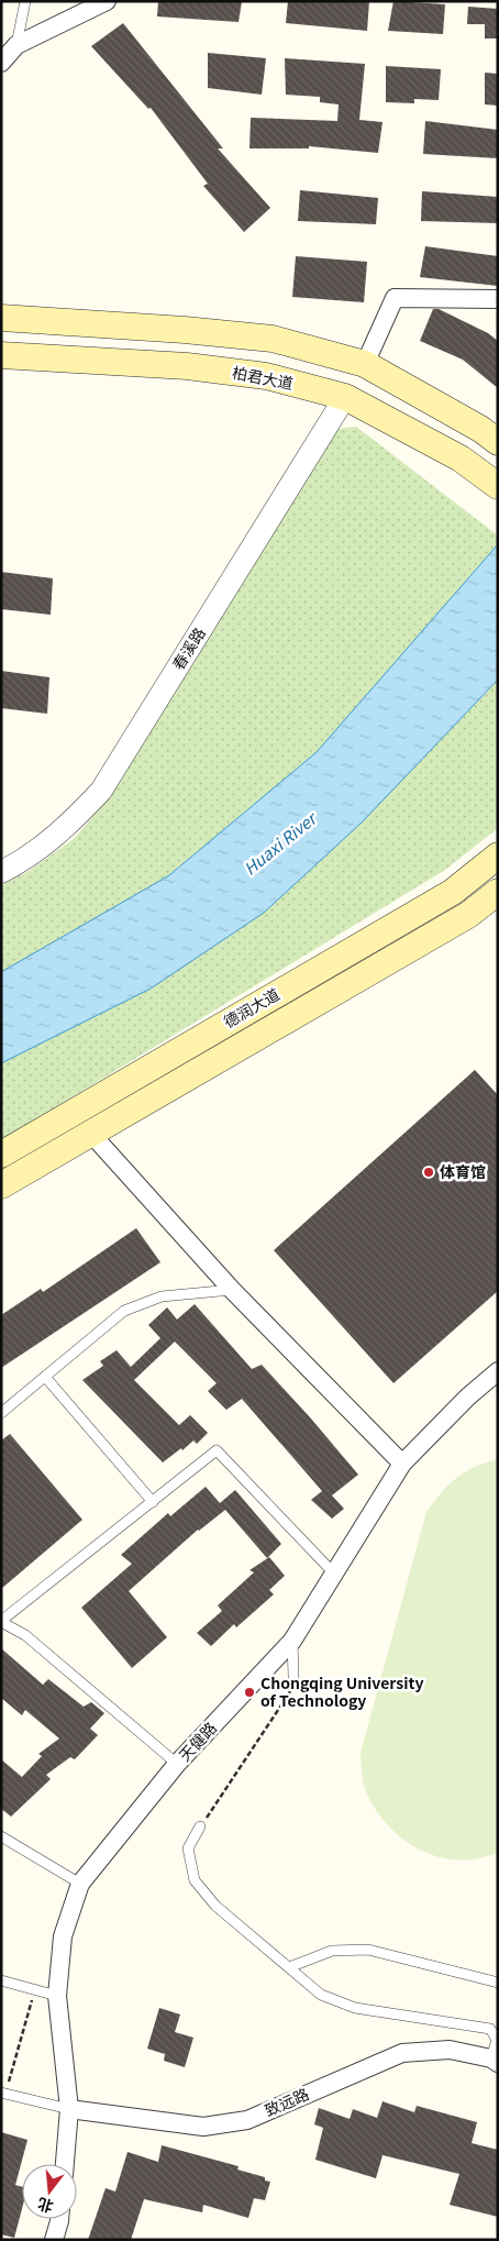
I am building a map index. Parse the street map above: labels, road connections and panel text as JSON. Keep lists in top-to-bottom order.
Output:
{
  "streets": {
    "main road": ["柏君大道", "德润大道"],
    "street": ["春溪路", "天健路", "致远路"]
  },
  "crossings": [
    ["柏君大道", "春溪路"],
    ["天健路", "致远路"]
  ],
  "water": ["Huaxi River"],
  "places": ["体育馆", "Chongqing University of Technology"],
  "north": "bottom"
}
